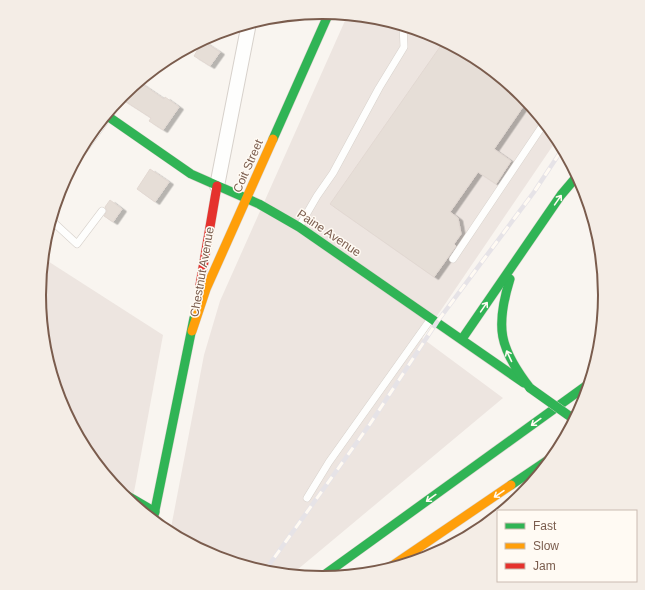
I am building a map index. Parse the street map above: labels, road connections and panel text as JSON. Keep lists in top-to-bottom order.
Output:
{
  "streets": {
    "main road": ["Coit Street", "Paine Avenue", "Chestnut Avenue"]
  },
  "crossings": [
    ["Coit Street", "Paine Avenue"],
    ["Coit Street", "Chestnut Avenue"],
    ["Paine Avenue", "Chestnut Avenue"]
  ],
  "legend": ["Fast", "Slow", "Jam"]
}
